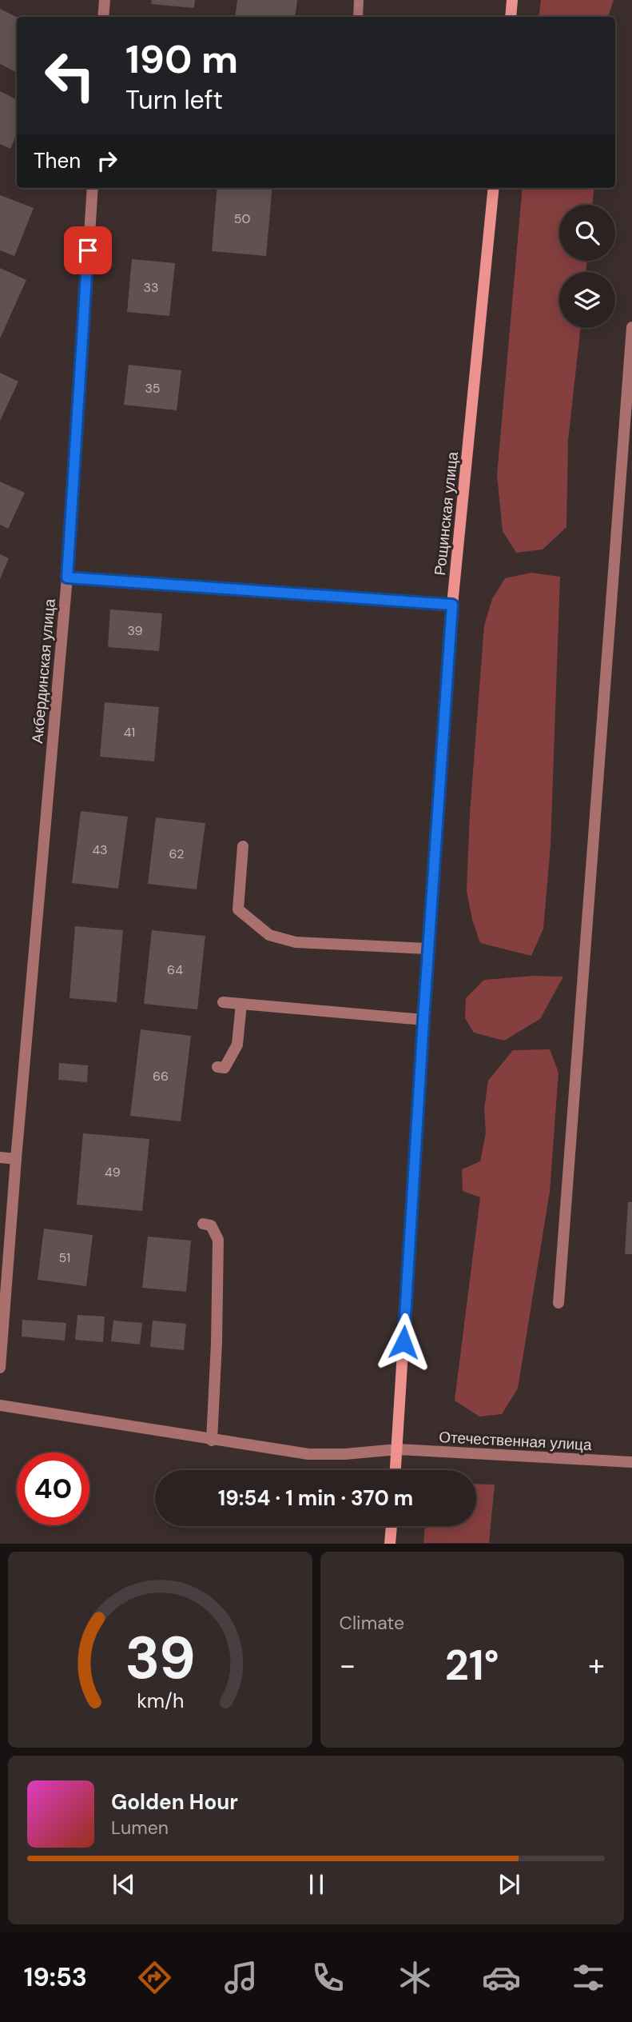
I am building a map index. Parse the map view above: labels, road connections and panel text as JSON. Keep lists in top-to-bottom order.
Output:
{
  "streets": {
    "street": ["Рощинская улица", "Акбердинская улица", "Отечественная улица"]
  },
  "crossings": [
    ["Рощинская улица", "Отечественная улица"]
  ],
  "house_numbers": [
    "50",
    "33",
    "35",
    "39",
    "41",
    "43",
    "62",
    "64",
    "66",
    "49",
    "51"
  ],
  "page": {
    "turn": ["190 m", "Turn left"],
    "then": "Then",
    "limit": "40",
    "trip": "19:54 · 1 min · 370 m",
    "tile": "Climate",
    "heat": ["−", "21°", "+"],
    "song": ["Golden Hour", "Lumen"],
    "tabs": "19:53",
    "gauge": ["39", "km/h"]
  }
}
